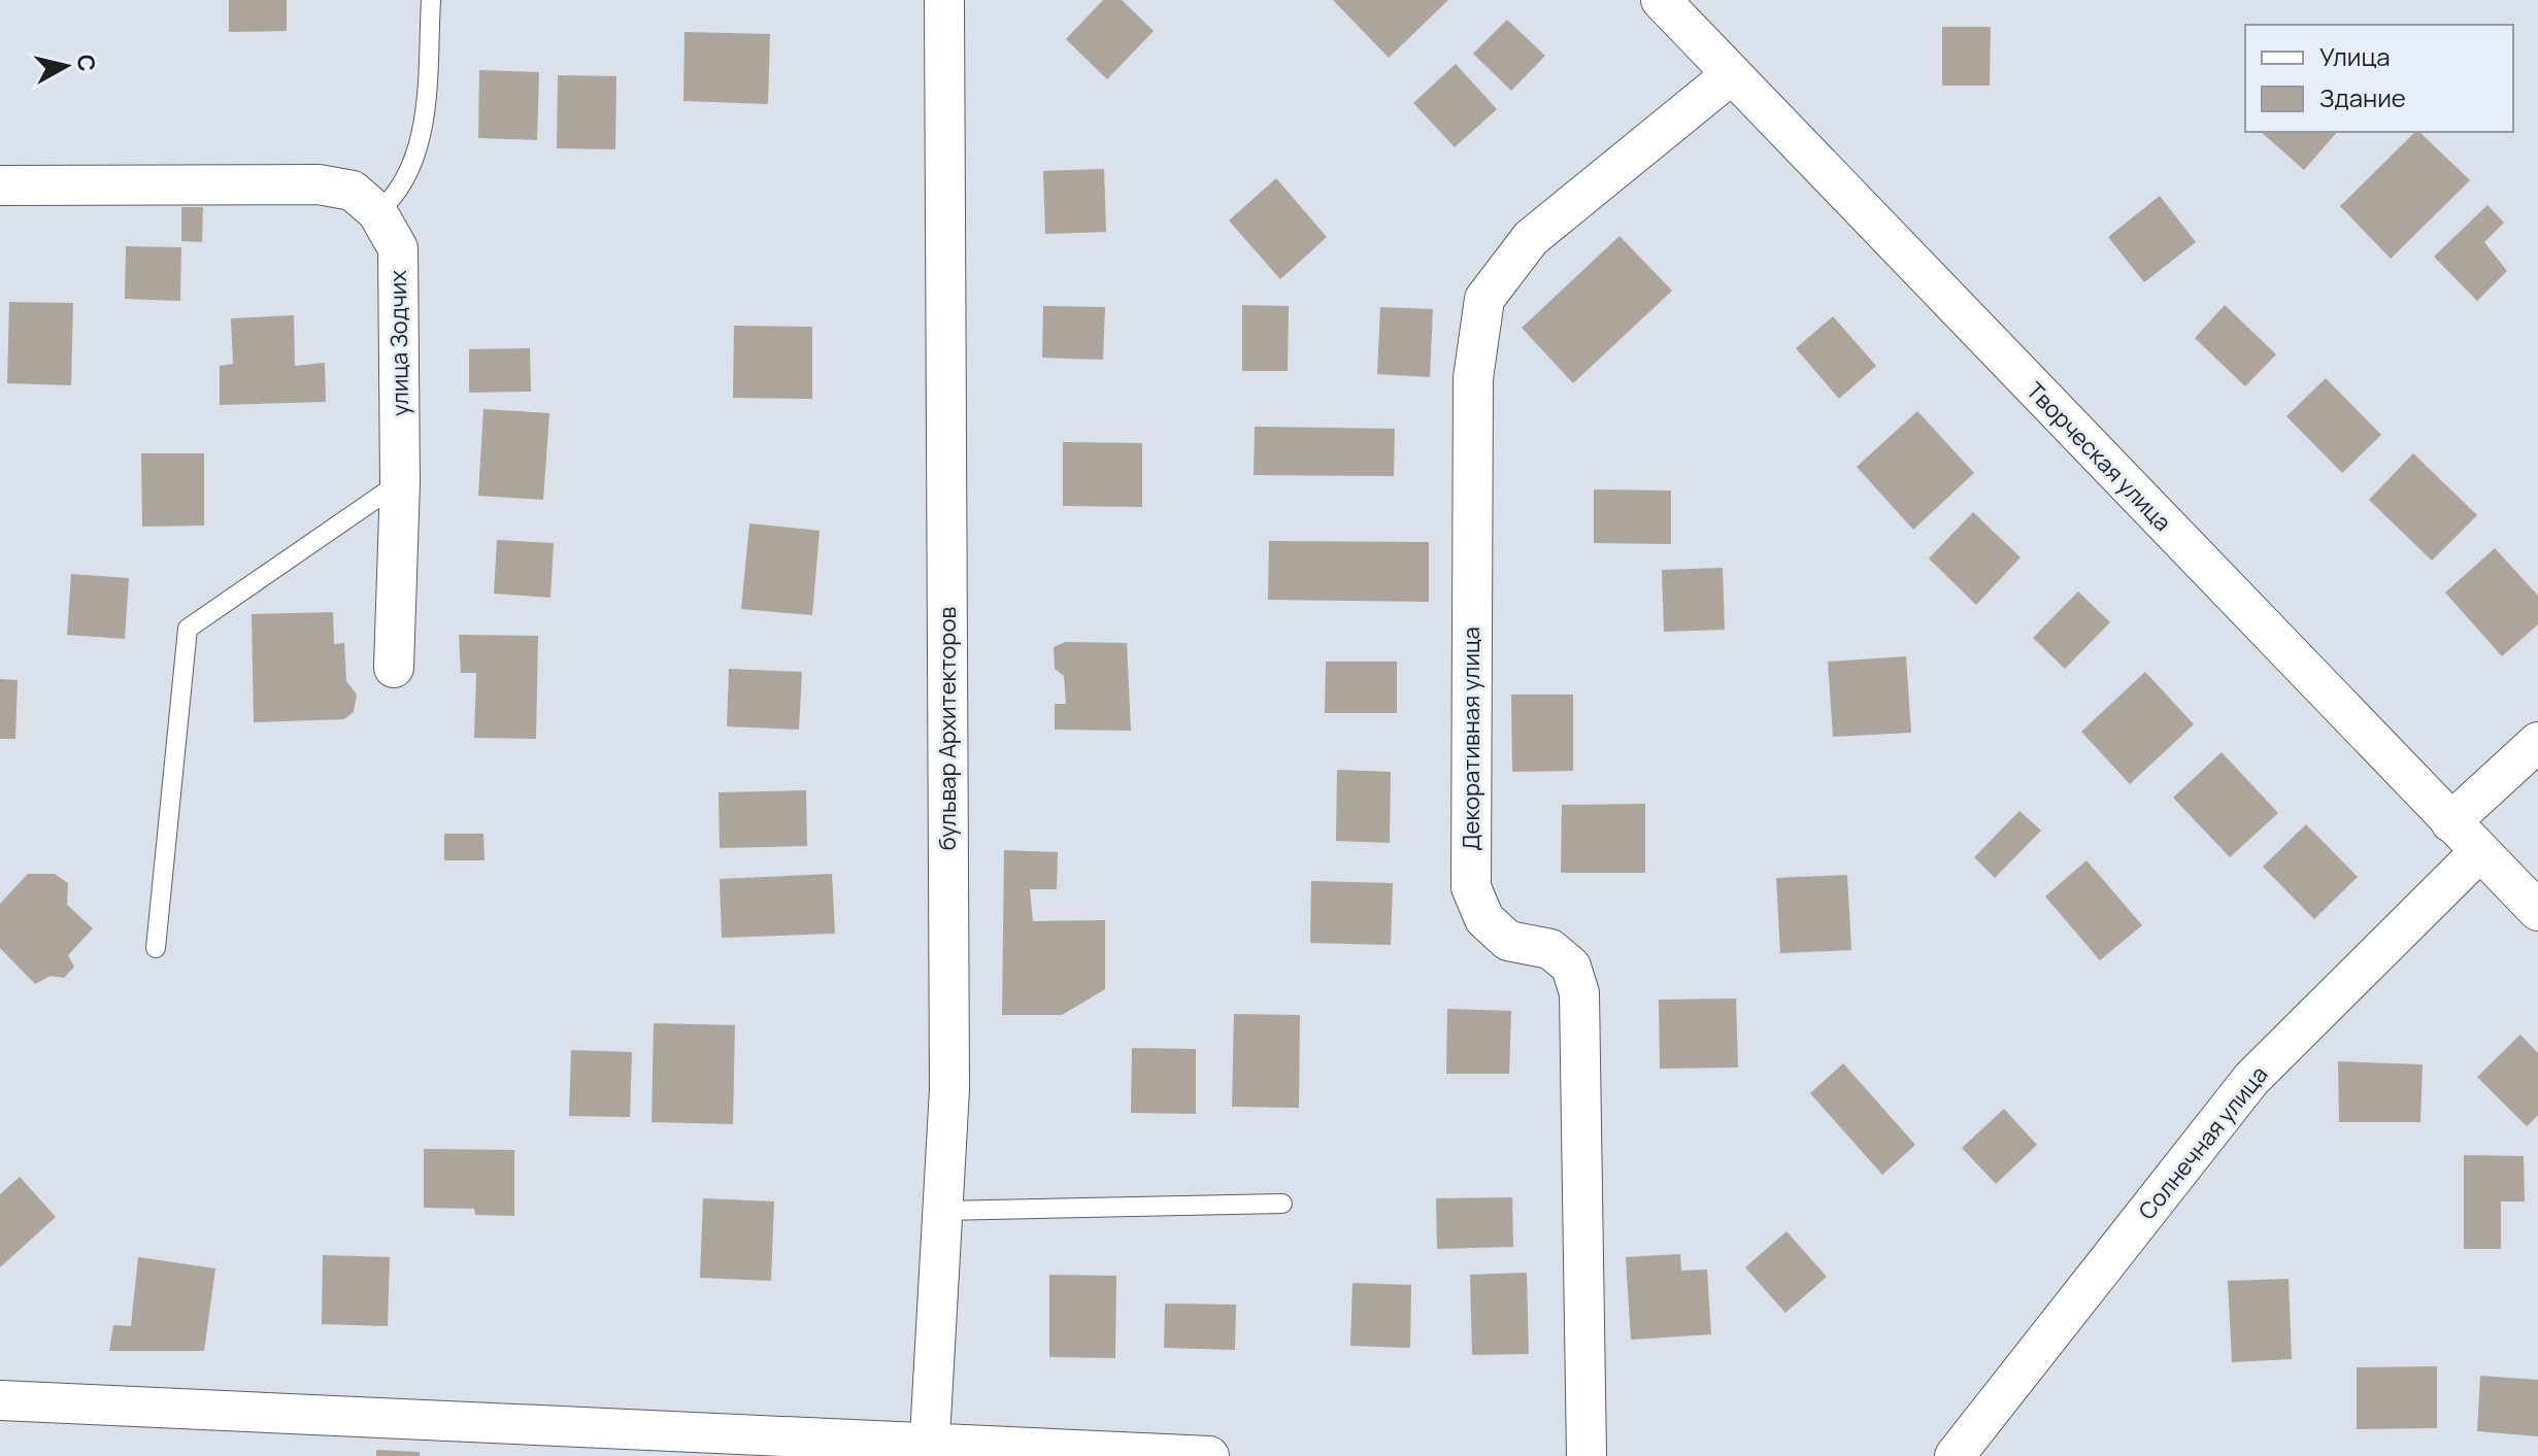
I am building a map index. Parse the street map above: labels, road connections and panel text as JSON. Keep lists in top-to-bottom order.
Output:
{
  "streets": {
    "street": [
      "улица Зодчих",
      "Творческая улица",
      "бульвар Архитекторов",
      "Декоративная улица",
      "Солнечная улица"
    ]
  },
  "crossings": [
    ["Творческая улица", "Декоративная улица"],
    ["Творческая улица", "Солнечная улица"]
  ],
  "legend": ["Улица", "Здание"],
  "north": "right"
}
